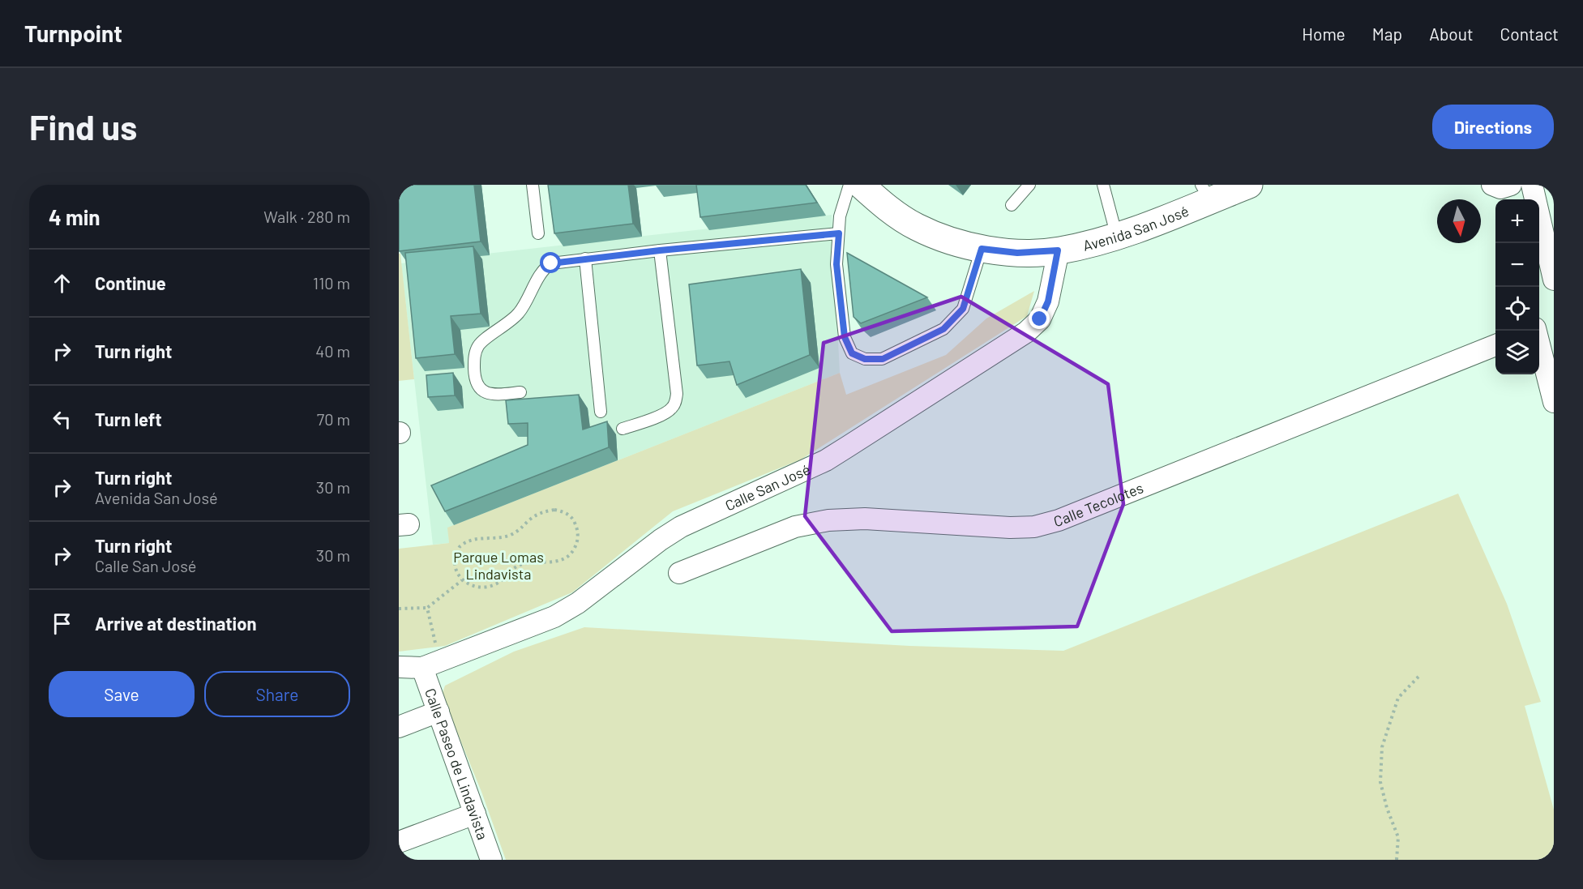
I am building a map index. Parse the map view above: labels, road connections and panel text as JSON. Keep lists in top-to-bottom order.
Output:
{
  "streets": {
    "main road": ["Avenida San José"],
    "street": ["Calle San José", "Calle Tecolotes", "Calle Paseo de Lindavista"]
  },
  "crossings": [
    ["Avenida San José", "Calle San José"],
    ["Calle San José", "Calle Paseo de Lindavista"]
  ],
  "parks": ["Parque Lomas Lindavista"],
  "north": "bottom",
  "page": {
    "header": "Turnpoint",
    "nav": [
      "Home",
      "Map",
      "About",
      "Contact"
    ],
    "buttons": [
      "Directions",
      ["Save", "Share"]
    ],
    "title": "Find us",
    "heading": ["4 min", "Walk · 280 m"],
    "map_buttons": ["+", "−"],
    "list": [
      ["Continue", "110 m"],
      ["Turn right", "40 m"],
      ["Turn left", "70 m"],
      ["Turn right", "Avenida San José", "30 m"],
      ["Turn right", "Calle San José", "30 m"],
      "Arrive at destination"
    ]
  }
}
